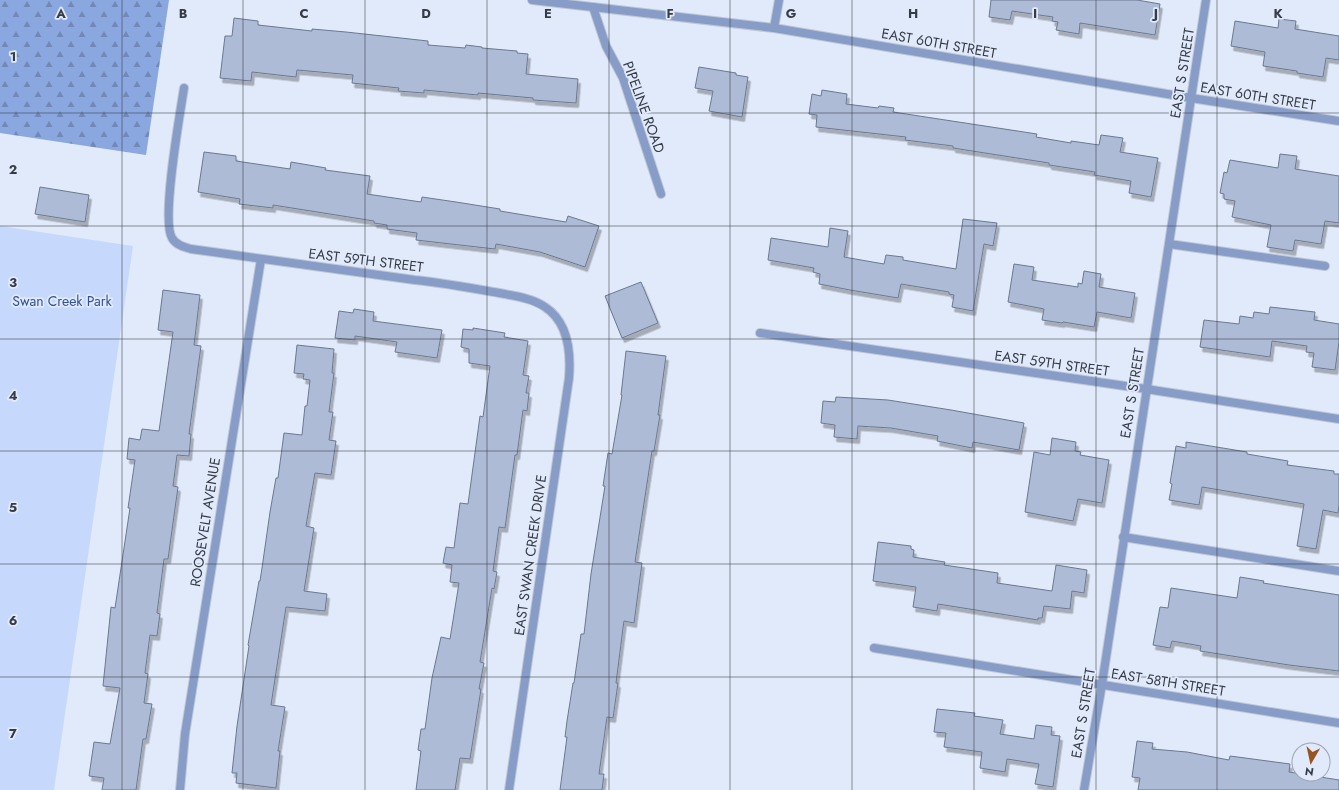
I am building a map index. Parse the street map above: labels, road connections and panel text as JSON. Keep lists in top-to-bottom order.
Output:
{
  "streets": {
    "street": [
      "EAST 60TH STREET",
      "EAST S STREET",
      "PIPELINE ROAD",
      "EAST 59TH STREET",
      "ROOSEVELT AVENUE",
      "EAST SWAN CREEK DRIVE",
      "EAST 58TH STREET"
    ]
  },
  "crossings": [
    ["EAST 60TH STREET", "EAST S STREET"],
    ["EAST 60TH STREET", "PIPELINE ROAD"],
    ["EAST S STREET", "EAST 59TH STREET"],
    ["EAST S STREET", "EAST 58TH STREET"],
    ["EAST 59TH STREET", "ROOSEVELT AVENUE"],
    ["EAST 59TH STREET", "EAST SWAN CREEK DRIVE"]
  ],
  "parks": ["Swan Creek Park"],
  "north": "bottom",
  "grid": {
    "columns": [
      "A",
      "B",
      "C",
      "D",
      "E",
      "F",
      "G",
      "H",
      "I",
      "J",
      "K"
    ],
    "rows": [
      "1",
      "2",
      "3",
      "4",
      "5",
      "6",
      "7"
    ]
  }
}
